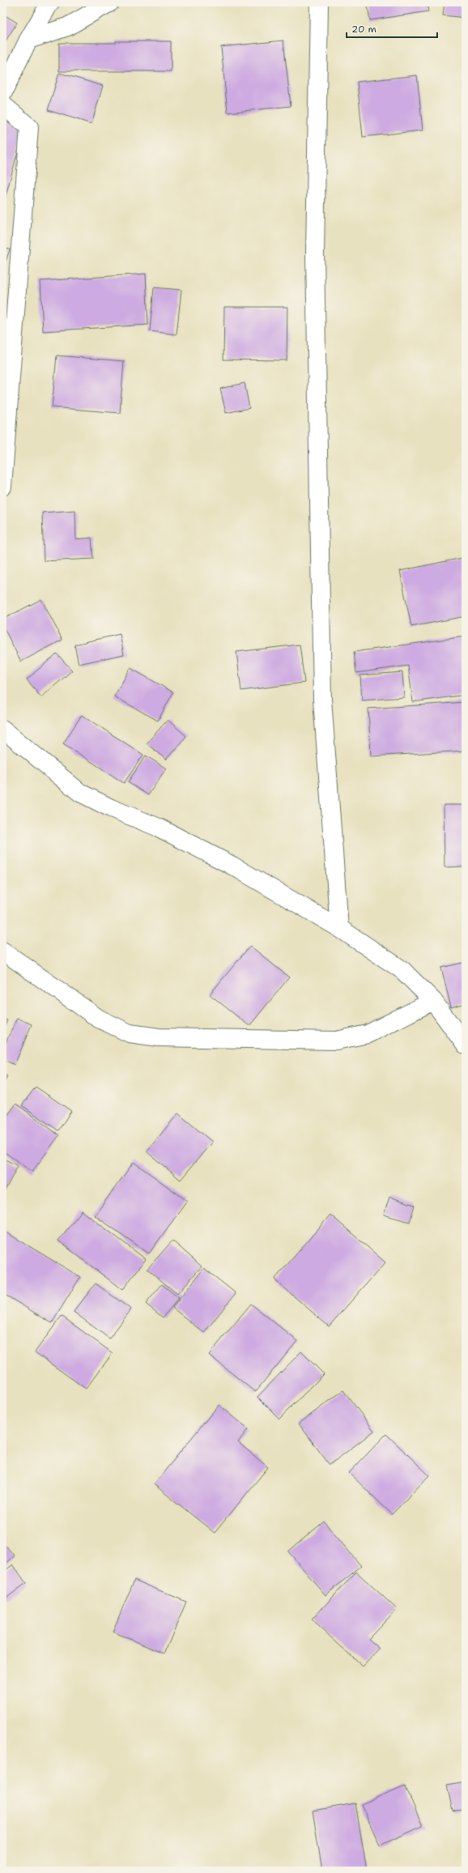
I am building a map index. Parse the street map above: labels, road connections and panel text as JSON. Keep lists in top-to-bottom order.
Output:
{
  "scale_bar": "20 m"
}
